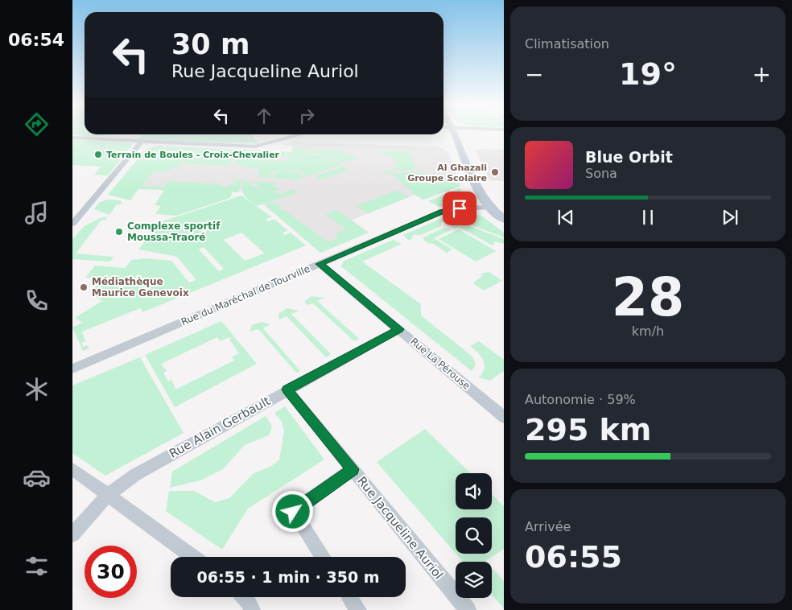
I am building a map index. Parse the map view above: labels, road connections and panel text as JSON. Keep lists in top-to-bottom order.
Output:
{
  "streets": {
    "street": [
      "Rue du Maréchal de Tourville",
      "Rue La Pérouse",
      "Rue Alain Gerbault",
      "Rue Jacqueline Auriol"
    ]
  },
  "crossings": [
    ["Rue du Maréchal de Tourville", "Rue La Pérouse"],
    ["Rue La Pérouse", "Rue Alain Gerbault"],
    ["Rue Alain Gerbault", "Rue Jacqueline Auriol"]
  ],
  "places": [
    "Terrain de Boules - Croix-Chevalier",
    "Al Ghazali Groupe Scolaire",
    "Complexe sportif Moussa-Traoré",
    "Médiathèque Maurice Genevoix"
  ],
  "page": {
    "tabs": "06:54",
    "tile": [
      "Climatisation",
      ["28", "km/h"],
      ["Autonomie · 59%", "295 km"],
      ["Arrivée", "06:55"]
    ],
    "turn": ["30 m", "Rue Jacqueline Auriol"],
    "heat": ["−", "19°", "+"],
    "song": ["Blue Orbit", "Sona"],
    "limit": "30",
    "trip": "06:55 · 1 min · 350 m"
  }
}
